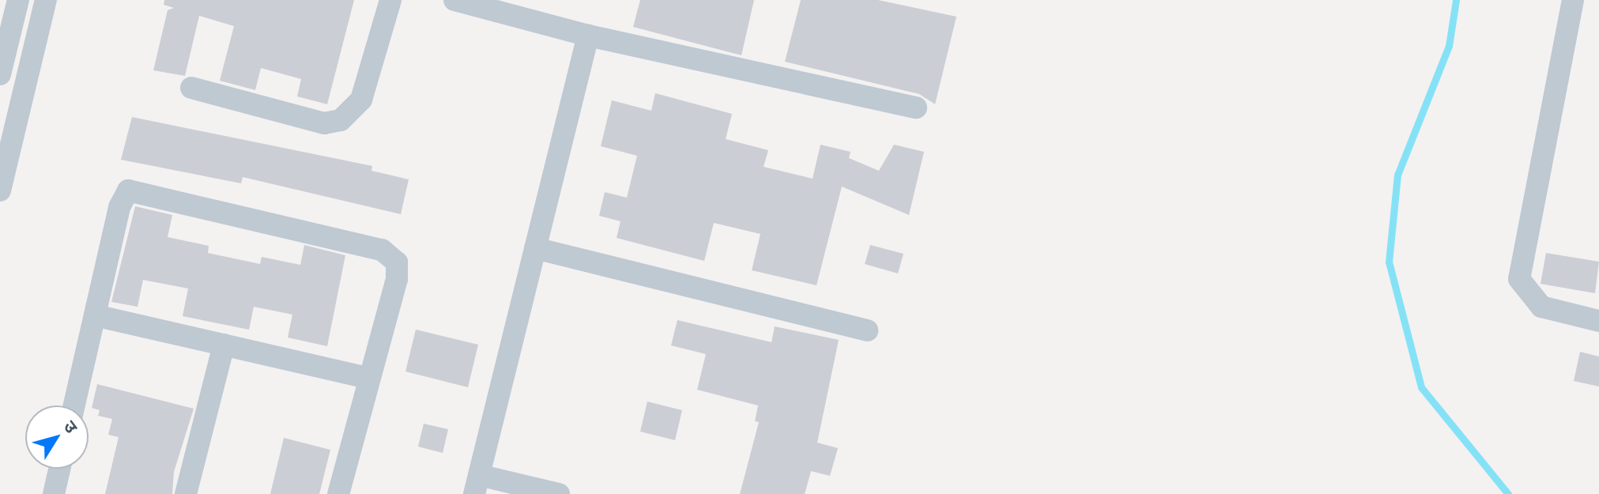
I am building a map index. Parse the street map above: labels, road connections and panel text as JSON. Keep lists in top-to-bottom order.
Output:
{
  "north": "top right"
}
